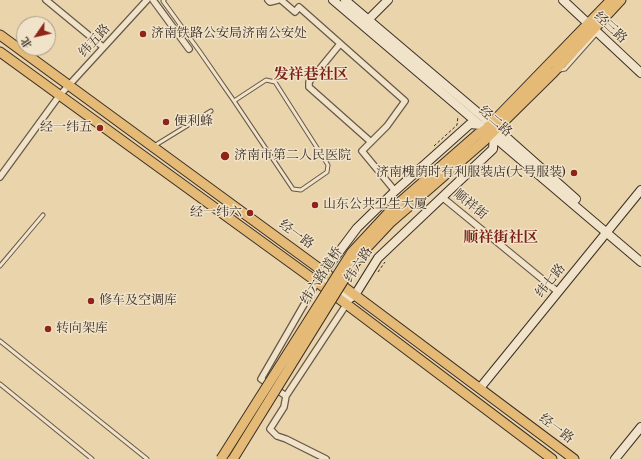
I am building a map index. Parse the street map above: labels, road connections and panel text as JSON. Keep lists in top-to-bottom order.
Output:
{
  "streets": {
    "main road": ["经一路", "纬六路", "纬六路道桥"],
    "street": [
      "经三路",
      "纬五路",
      "经二路",
      "顺祥街",
      "纬七路"
    ]
  },
  "crossings": [
    ["经三路", "纬六路"],
    ["纬五路", "经一路"],
    ["经二路", "纬六路"],
    ["经二路", "纬六路道桥"],
    ["经二路", "纬七路"],
    ["顺祥街", "纬六路"],
    ["顺祥街", "纬七路"],
    ["经一路", "纬六路"],
    ["经一路", "纬七路"],
    ["纬六路", "纬六路道桥"]
  ],
  "districts": ["发祥巷社区", "顺祥街社区"],
  "places": [
    "济南铁路公安局济南公安处",
    "便利蜂",
    "经一纬五",
    "济南市第二人民医院",
    "济南槐荫时有利服装店(大号服装)",
    "山东公共卫生大厦",
    "经一纬六",
    "修车及空调库",
    "转向架库"
  ],
  "north": "bottom left"
}
